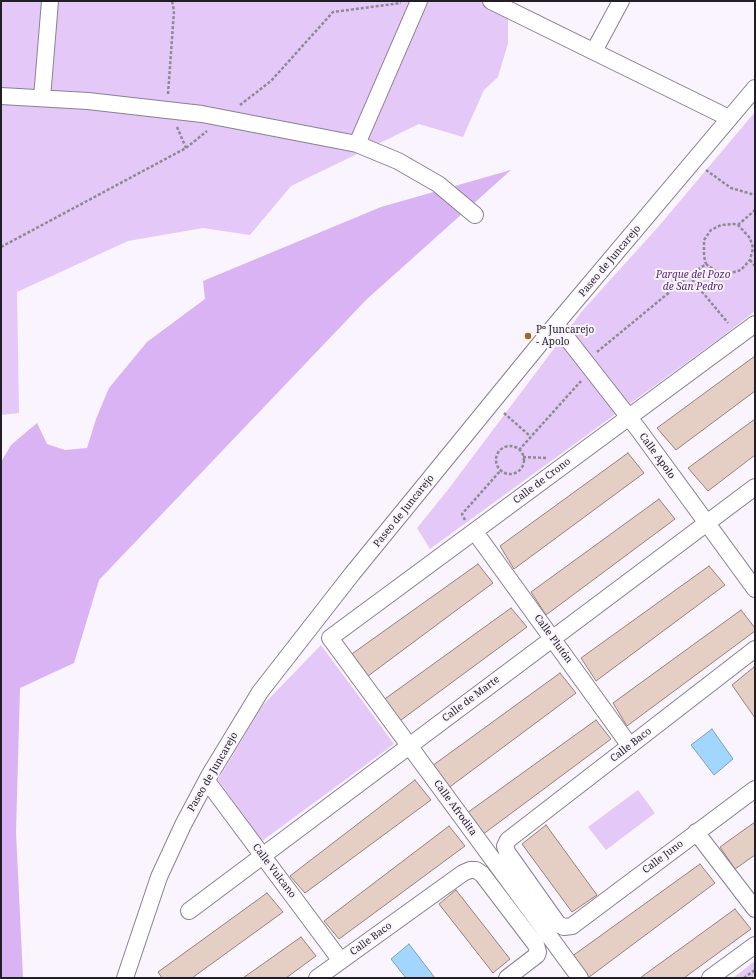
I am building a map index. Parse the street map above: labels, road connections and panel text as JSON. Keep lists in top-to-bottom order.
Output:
{
  "streets": {
    "street": [
      "Paseo de Juncarejo",
      "Calle Apolo",
      "Calle de Crono",
      "Calle Plutón",
      "Calle de Marte",
      "Calle Baco",
      "Calle Afrodita",
      "Calle Juno",
      "Calle Vulcano"
    ]
  },
  "crossings": [
    ["Paseo de Juncarejo", "Calle Apolo"],
    ["Paseo de Juncarejo", "Calle Vulcano"],
    ["Calle Apolo", "Calle de Crono"],
    ["Calle Apolo", "Calle de Marte"],
    ["Calle de Crono", "Calle Plutón"],
    ["Calle de Crono", "Calle Afrodita"],
    ["Calle Plutón", "Calle de Marte"],
    ["Calle Plutón", "Calle Baco"],
    ["Calle de Marte", "Calle Afrodita"],
    ["Calle de Marte", "Calle Vulcano"],
    ["Calle Baco", "Calle Juno"],
    ["Calle Baco", "Calle Vulcano"]
  ],
  "parks": ["Parque del Pozo de San Pedro"],
  "places": ["Pº Juncarejo - Apolo"]
}
